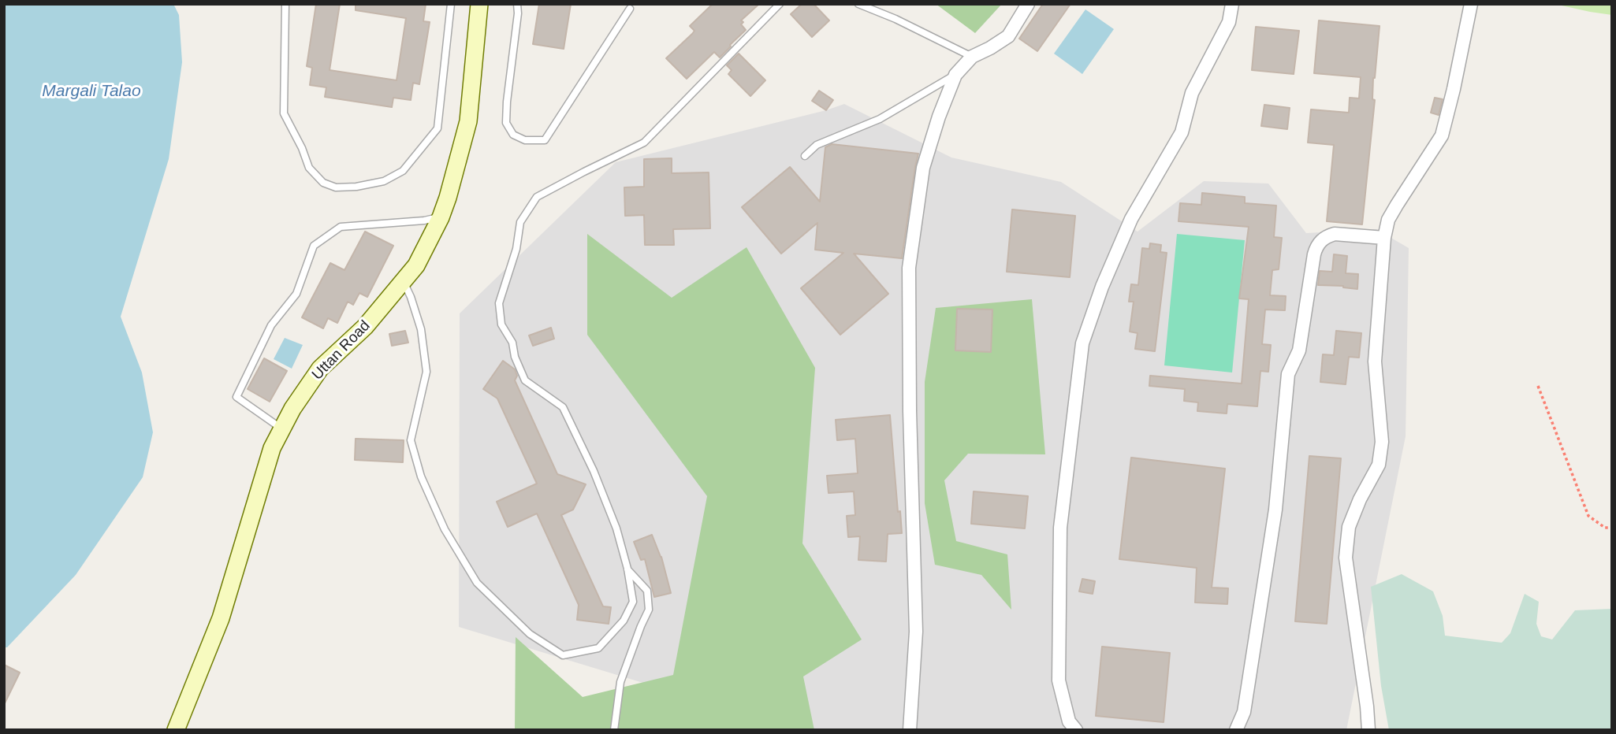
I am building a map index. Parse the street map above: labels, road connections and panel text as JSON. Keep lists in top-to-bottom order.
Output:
{
  "streets": {
    "main road": ["Uttan Road"]
  },
  "water": ["Margali Talao"]
}
